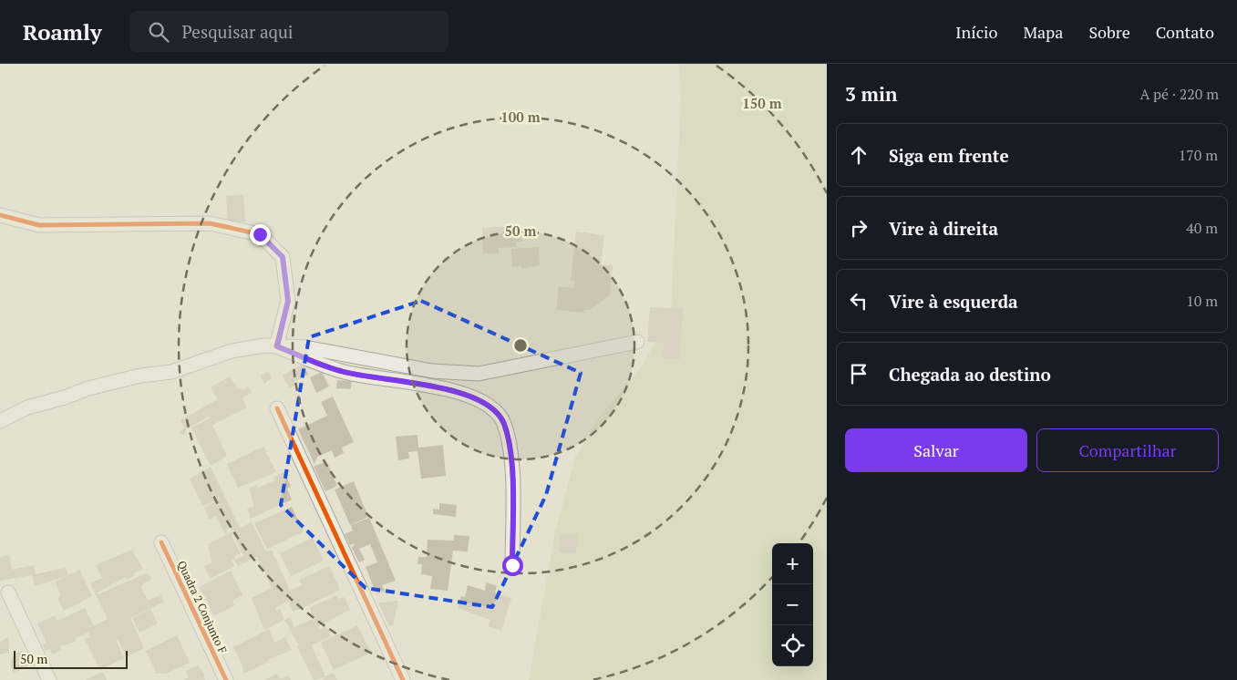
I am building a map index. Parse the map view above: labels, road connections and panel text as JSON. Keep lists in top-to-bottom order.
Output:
{
  "streets": {
    "street": ["Quadra 2 Conjunto F"]
  },
  "scale_bar": "50 m",
  "page": {
    "header": "Roamly",
    "search": "Pesquisar aqui",
    "nav": [
      "Início",
      "Mapa",
      "Sobre",
      "Contato"
    ],
    "heading": ["3 min", "A pé · 220 m"],
    "list": [
      ["Siga em frente", "170 m"],
      ["Vire à direita", "40 m"],
      ["Vire à esquerda", "10 m"],
      "Chegada ao destino"
    ],
    "buttons": ["Salvar", "Compartilhar"],
    "map_buttons": ["+", "−"],
    "scale": "50 m"
  },
  "rings": ["150 m", "100 m", "50 m"]
}
